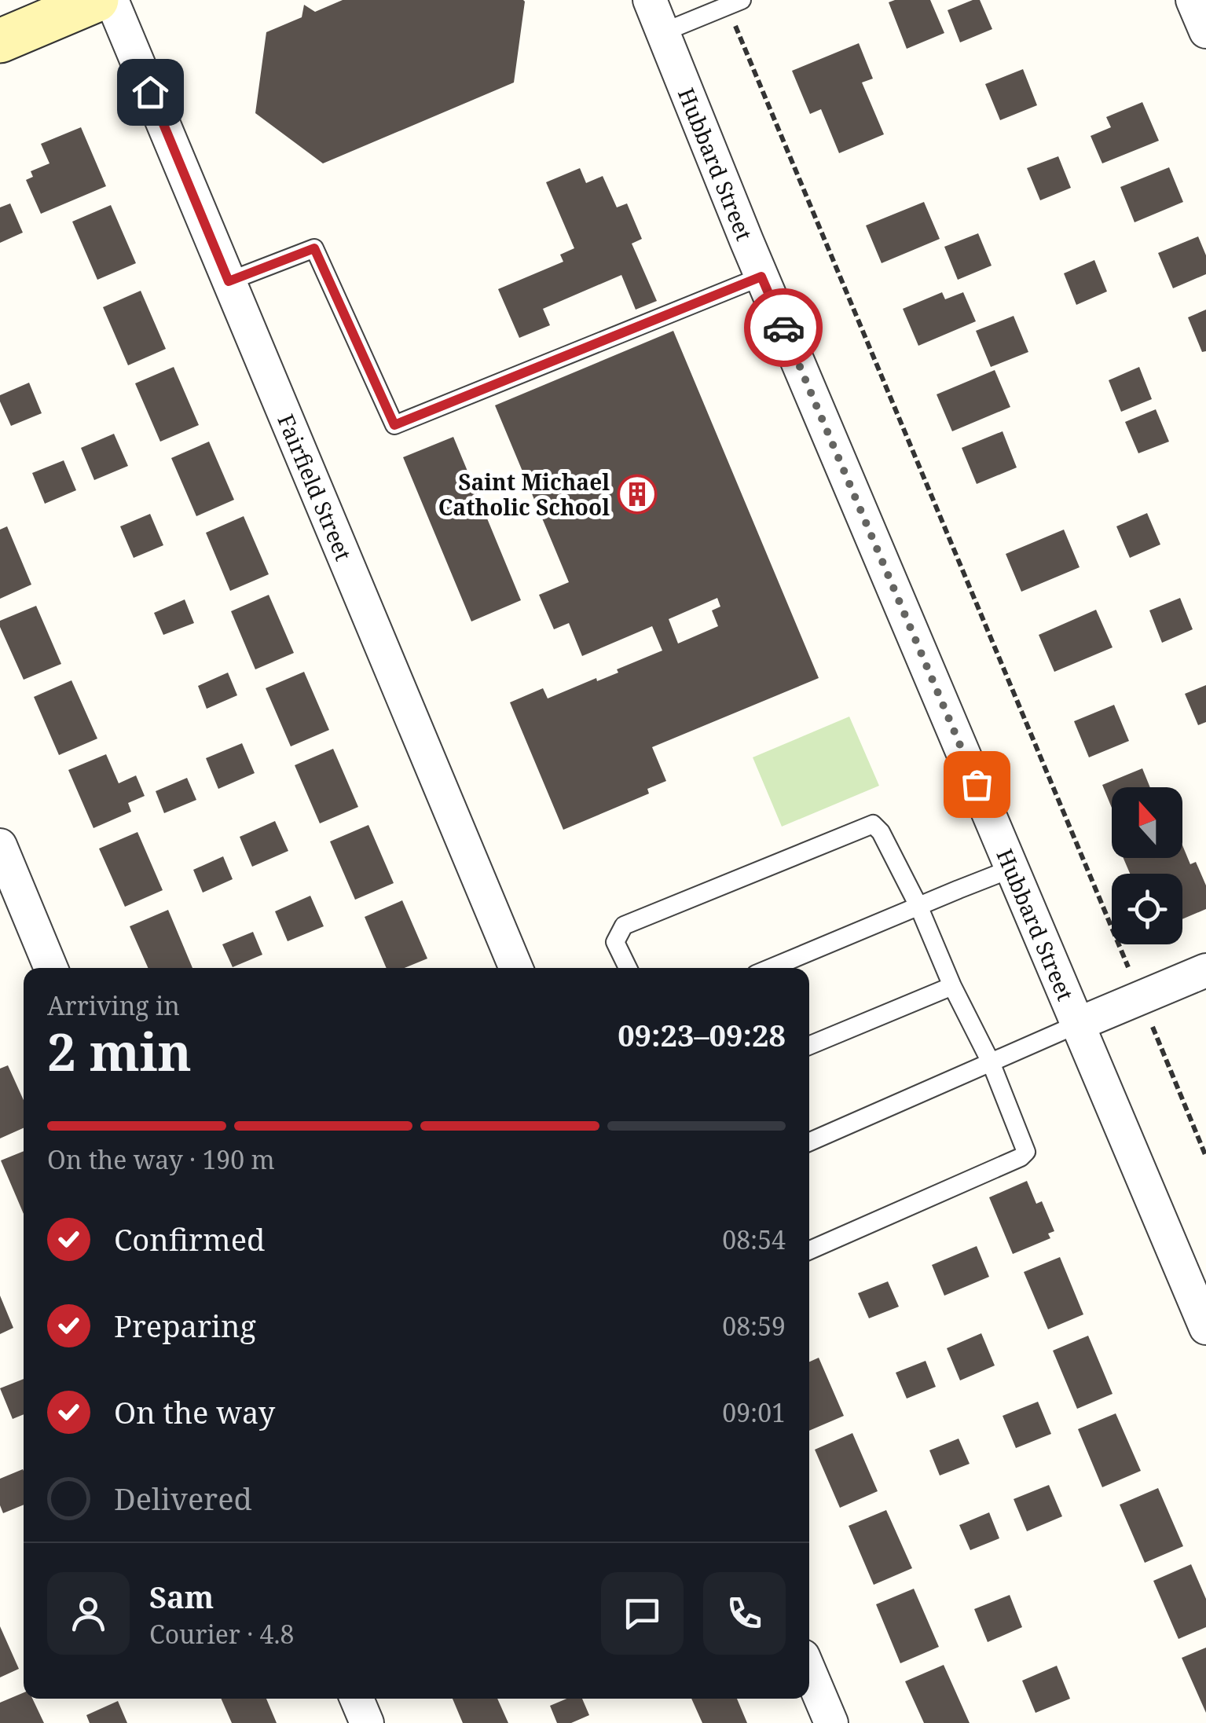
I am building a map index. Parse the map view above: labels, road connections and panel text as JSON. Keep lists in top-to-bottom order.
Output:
{
  "streets": {
    "street": ["Hubbard Street", "Fairfield Street"]
  },
  "places": {
    "building": ["Saint Michael Catholic School"]
  },
  "north": "top",
  "page": {
    "heading": ["2 min", "Arriving in", "09:23–09:28"],
    "panel": ["Sam", "Courier · 4.8"],
    "bar": "On the way · 190 m",
    "list": [
      ["Confirmed", "08:54"],
      ["Preparing", "08:59"],
      ["On the way", "09:01"],
      "Delivered"
    ]
  }
}
